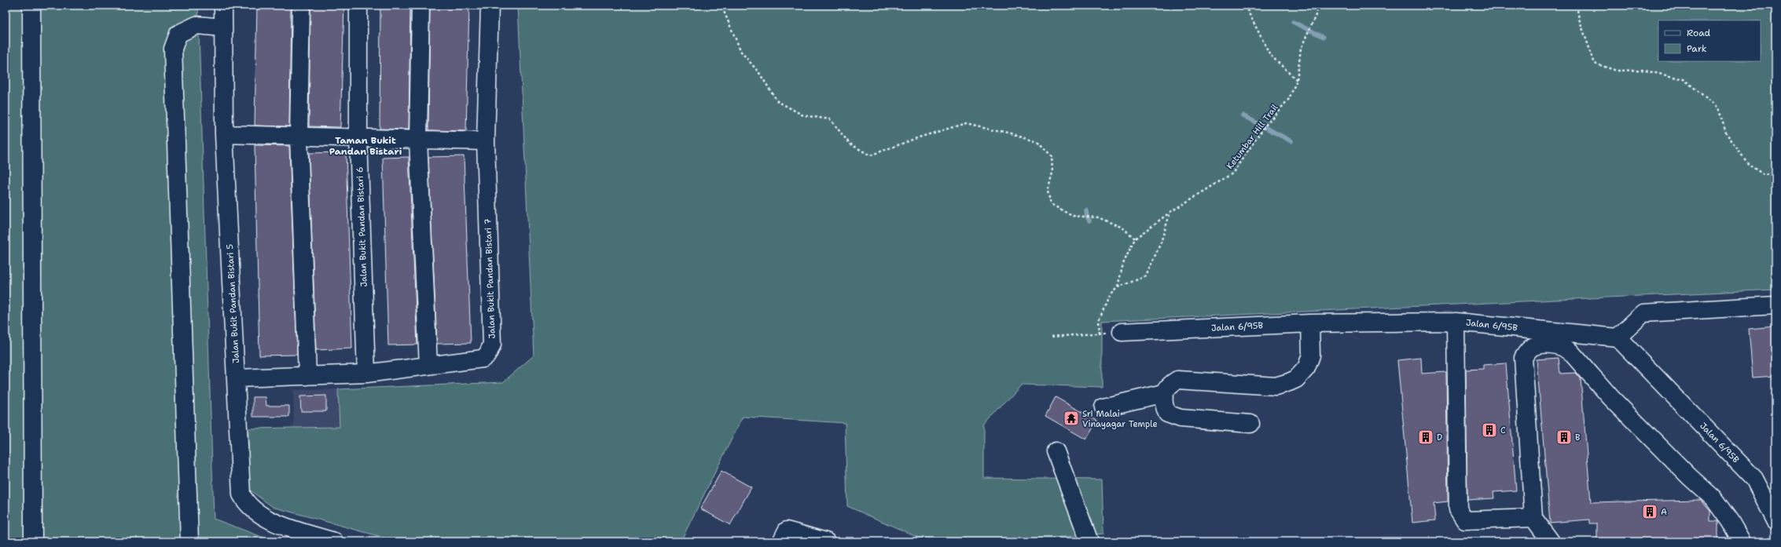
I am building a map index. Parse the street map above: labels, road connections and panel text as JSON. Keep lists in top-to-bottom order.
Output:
{
  "streets": {
    "street": [
      "Jalan Bukit Pandan Bistari 6",
      "Jalan Bukit Pandan Bistari 7",
      "Jalan Bukit Pandan Bistari 5",
      "Jalan 6/95B"
    ],
    "path": ["Ketumbar Hill Trail"]
  },
  "crossings": [
    ["Jalan Bukit Pandan Bistari 6", "Jalan Bukit Pandan Bistari 7"],
    ["Jalan Bukit Pandan Bistari 7", "Jalan Bukit Pandan Bistari 5"]
  ],
  "districts": ["Taman Bukit Pandan Bistari"],
  "places": {
    "temple": ["Sri Malai Vinayagar Temple"],
    "building": [
      "C",
      "D",
      "B",
      "A"
    ]
  },
  "legend": ["Road", "Park"]
}
